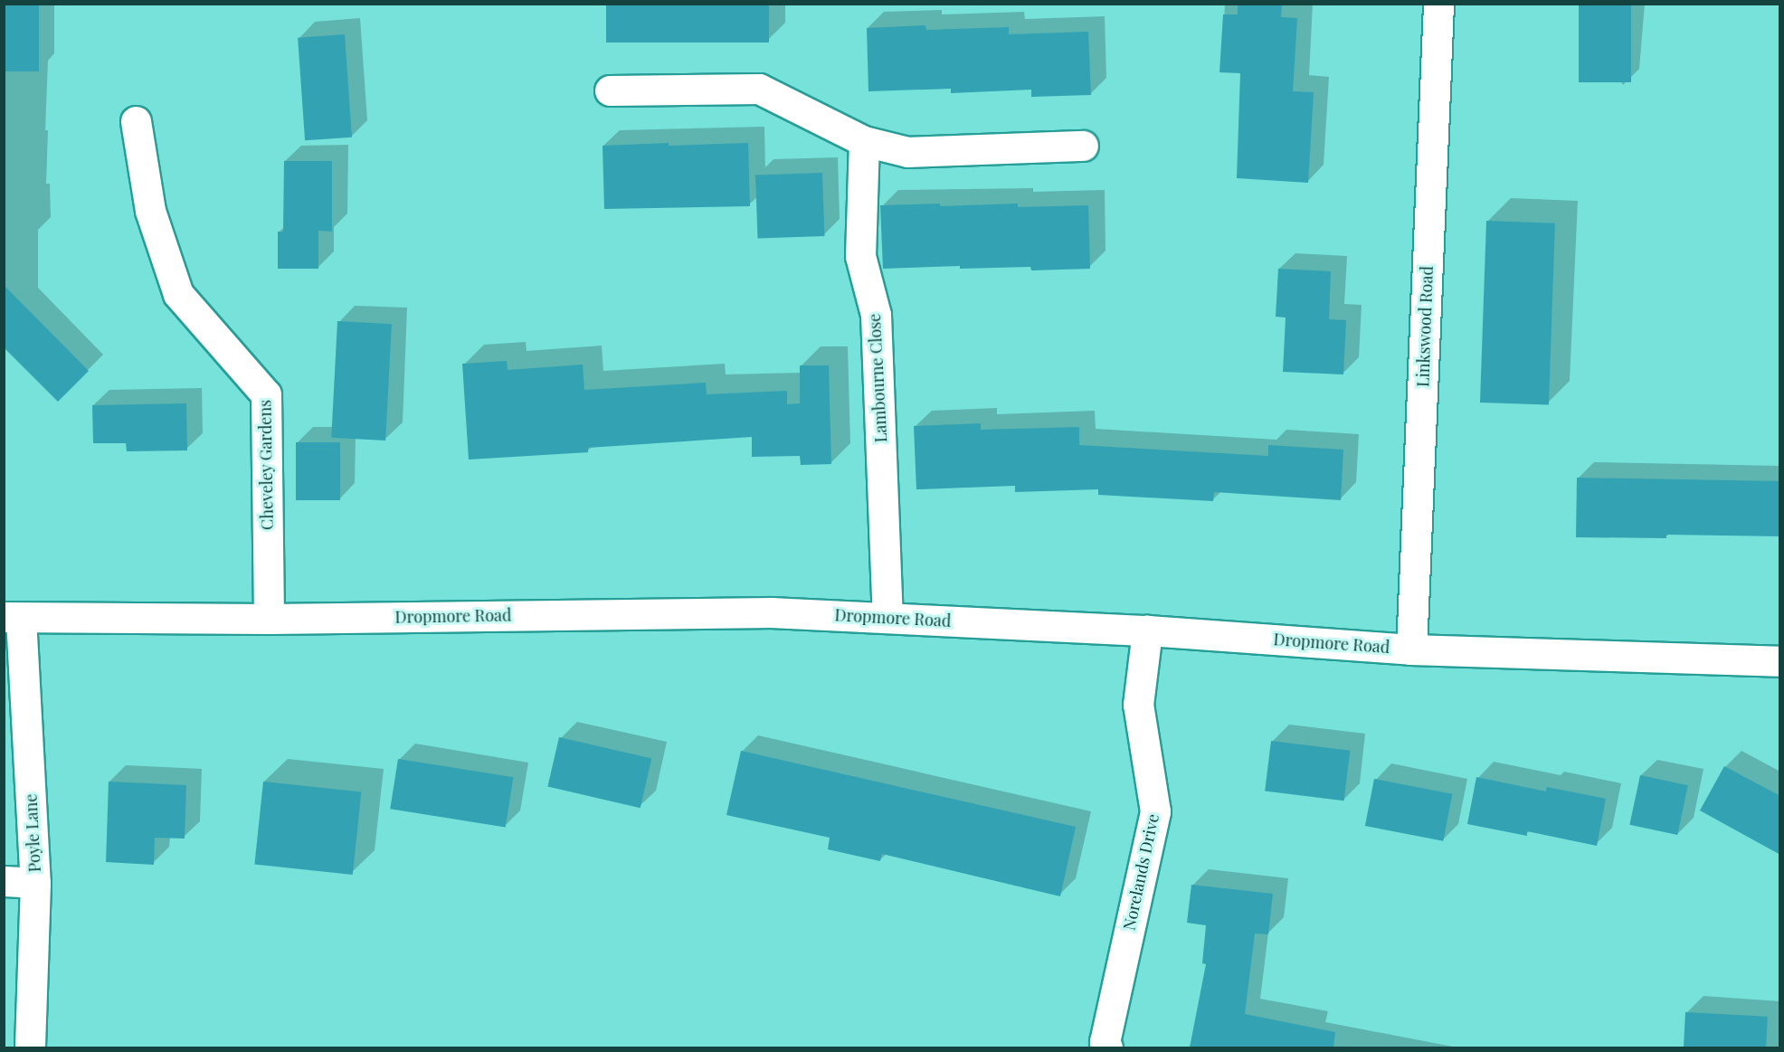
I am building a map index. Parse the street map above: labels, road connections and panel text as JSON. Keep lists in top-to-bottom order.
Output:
{
  "streets": {
    "street": [
      "Linkswood Road",
      "Lambourne Close",
      "Cheveley Gardens",
      "Dropmore Road",
      "Poyle Lane",
      "Norelands Drive"
    ]
  },
  "crossings": [
    ["Linkswood Road", "Dropmore Road"],
    ["Lambourne Close", "Dropmore Road"],
    ["Cheveley Gardens", "Dropmore Road"],
    ["Dropmore Road", "Poyle Lane"],
    ["Dropmore Road", "Norelands Drive"]
  ]
}
